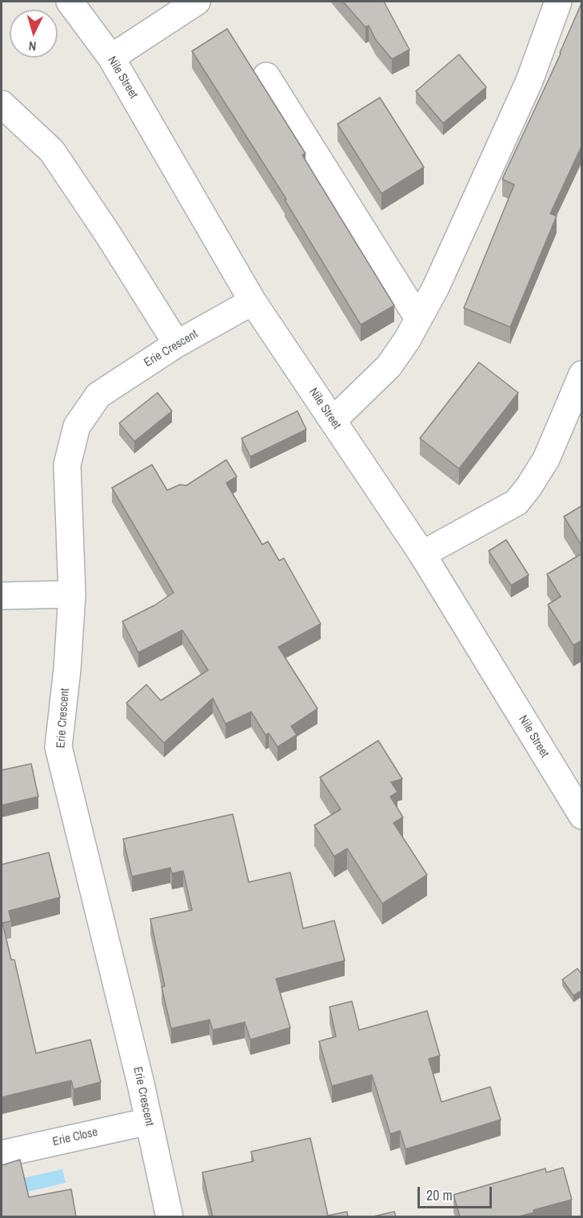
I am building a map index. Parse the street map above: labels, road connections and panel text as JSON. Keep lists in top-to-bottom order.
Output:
{
  "streets": {
    "street": ["Nile Street", "Erie Crescent", "Erie Close"]
  },
  "crossings": [
    ["Nile Street", "Erie Crescent"],
    ["Erie Crescent", "Erie Close"]
  ],
  "scale_bar": "20 m",
  "north": "bottom"
}
